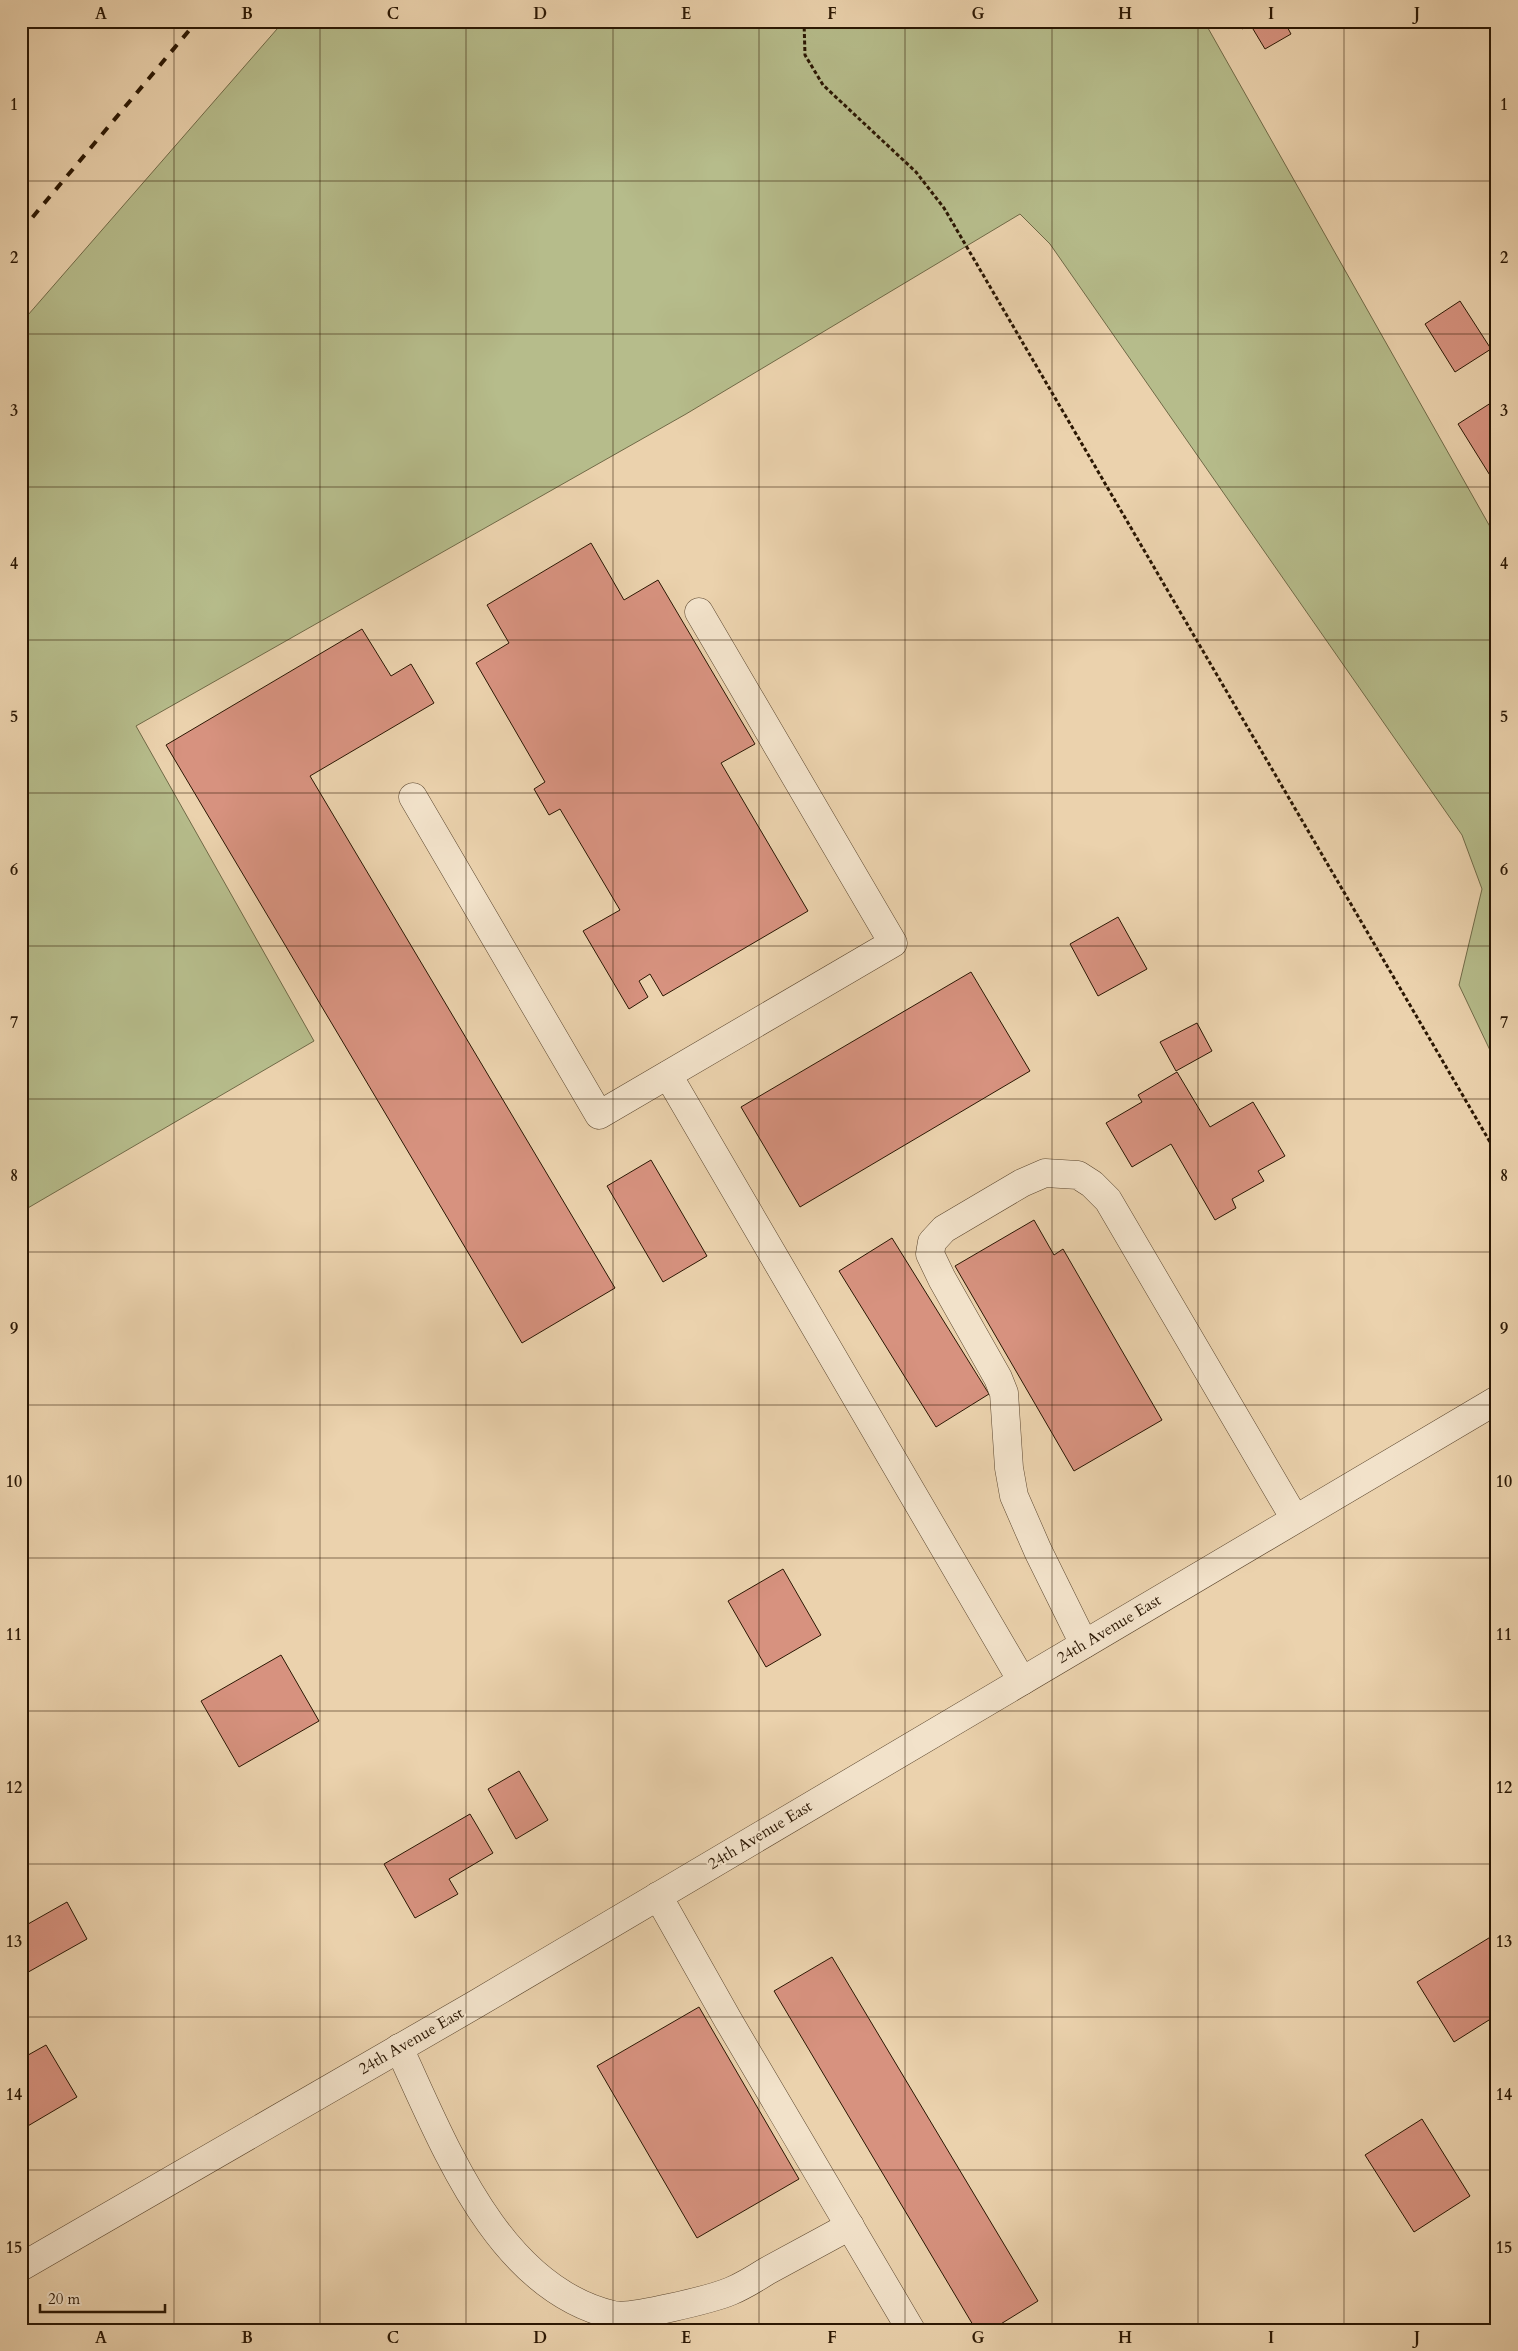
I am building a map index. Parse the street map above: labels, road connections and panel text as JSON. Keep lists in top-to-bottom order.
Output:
{
  "streets": {
    "street": ["24th Avenue East"]
  },
  "scale_bar": "20 m",
  "grid": {
    "columns": [
      "A",
      "B",
      "C",
      "D",
      "E",
      "F",
      "G",
      "H",
      "I",
      "J"
    ],
    "rows": [
      "1",
      "2",
      "3",
      "4",
      "5",
      "6",
      "7",
      "8",
      "9",
      "10",
      "11",
      "12",
      "13",
      "14",
      "15"
    ]
  }
}
